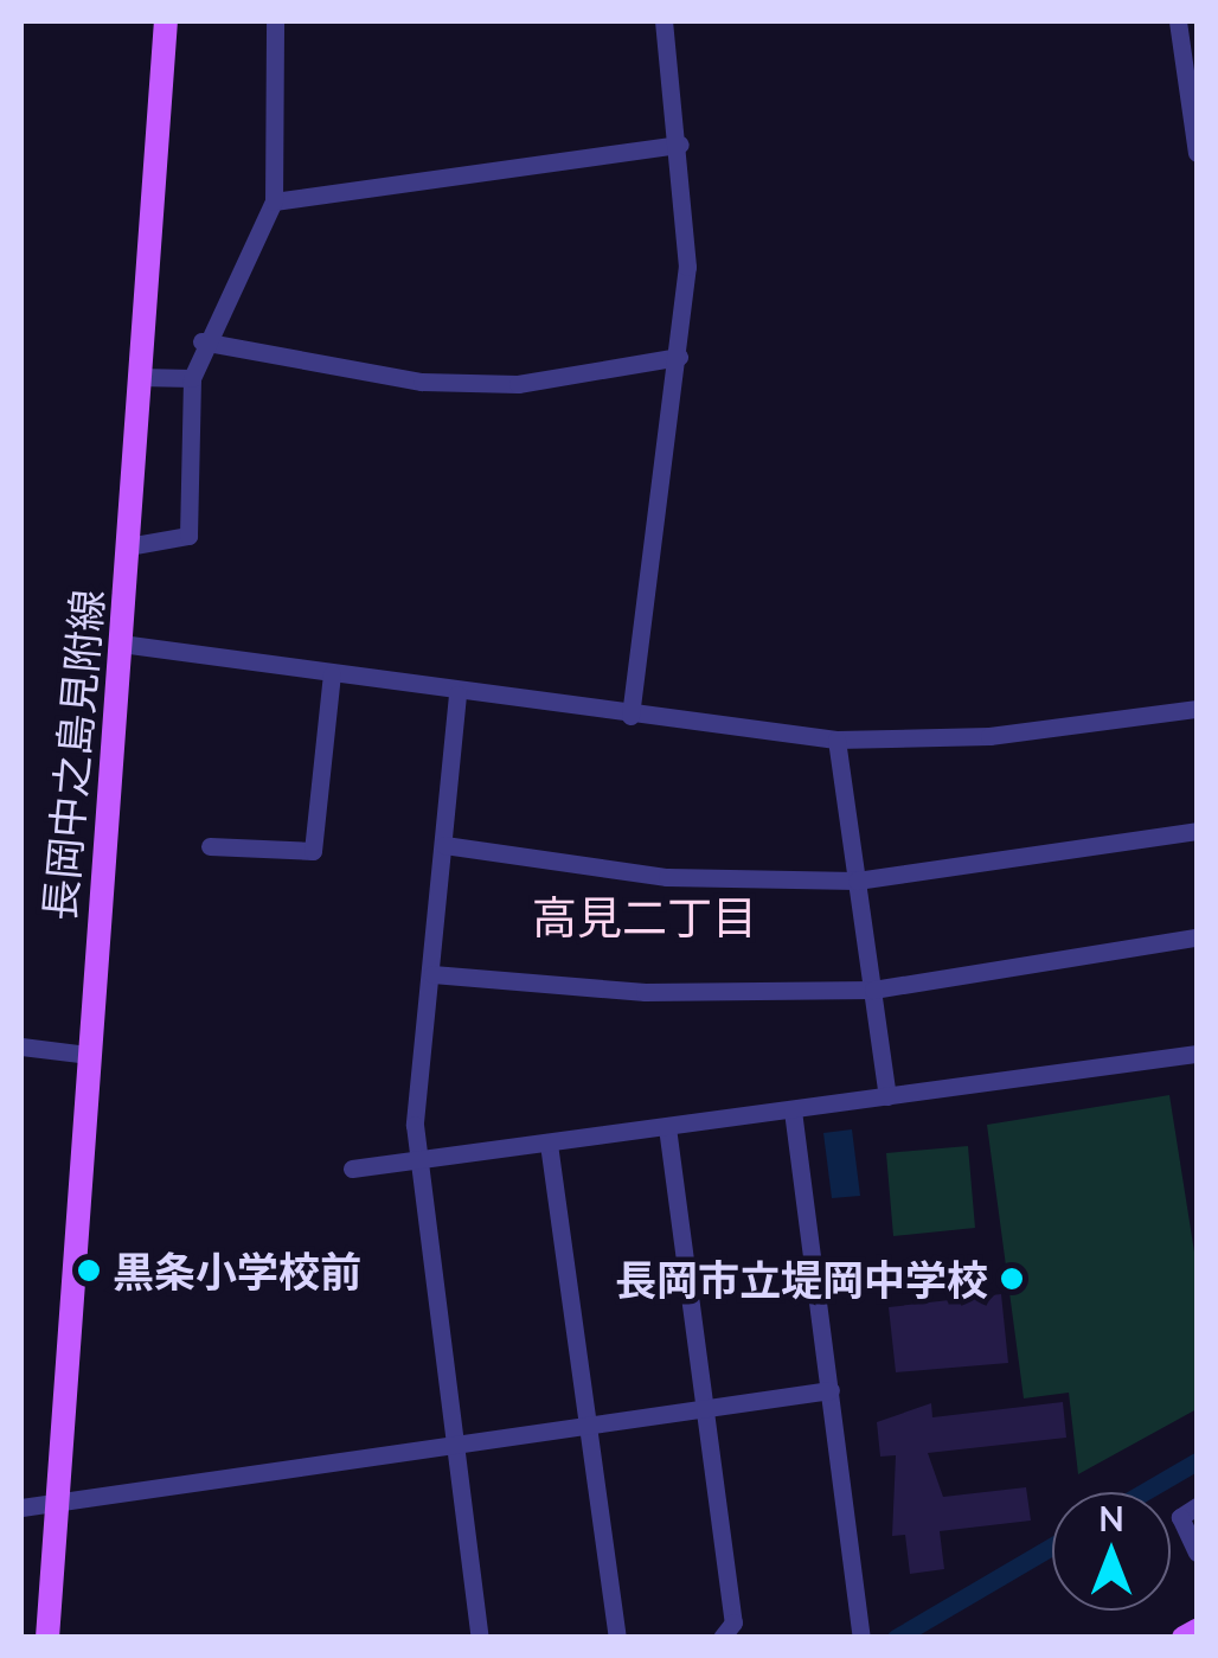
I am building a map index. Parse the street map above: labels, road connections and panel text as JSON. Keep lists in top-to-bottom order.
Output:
{
  "streets": {
    "main road": ["長岡中之島見附線"]
  },
  "districts": ["高見二丁目"],
  "places": ["黒条小学校前", "長岡市立堤岡中学校"],
  "north": "top"
}
